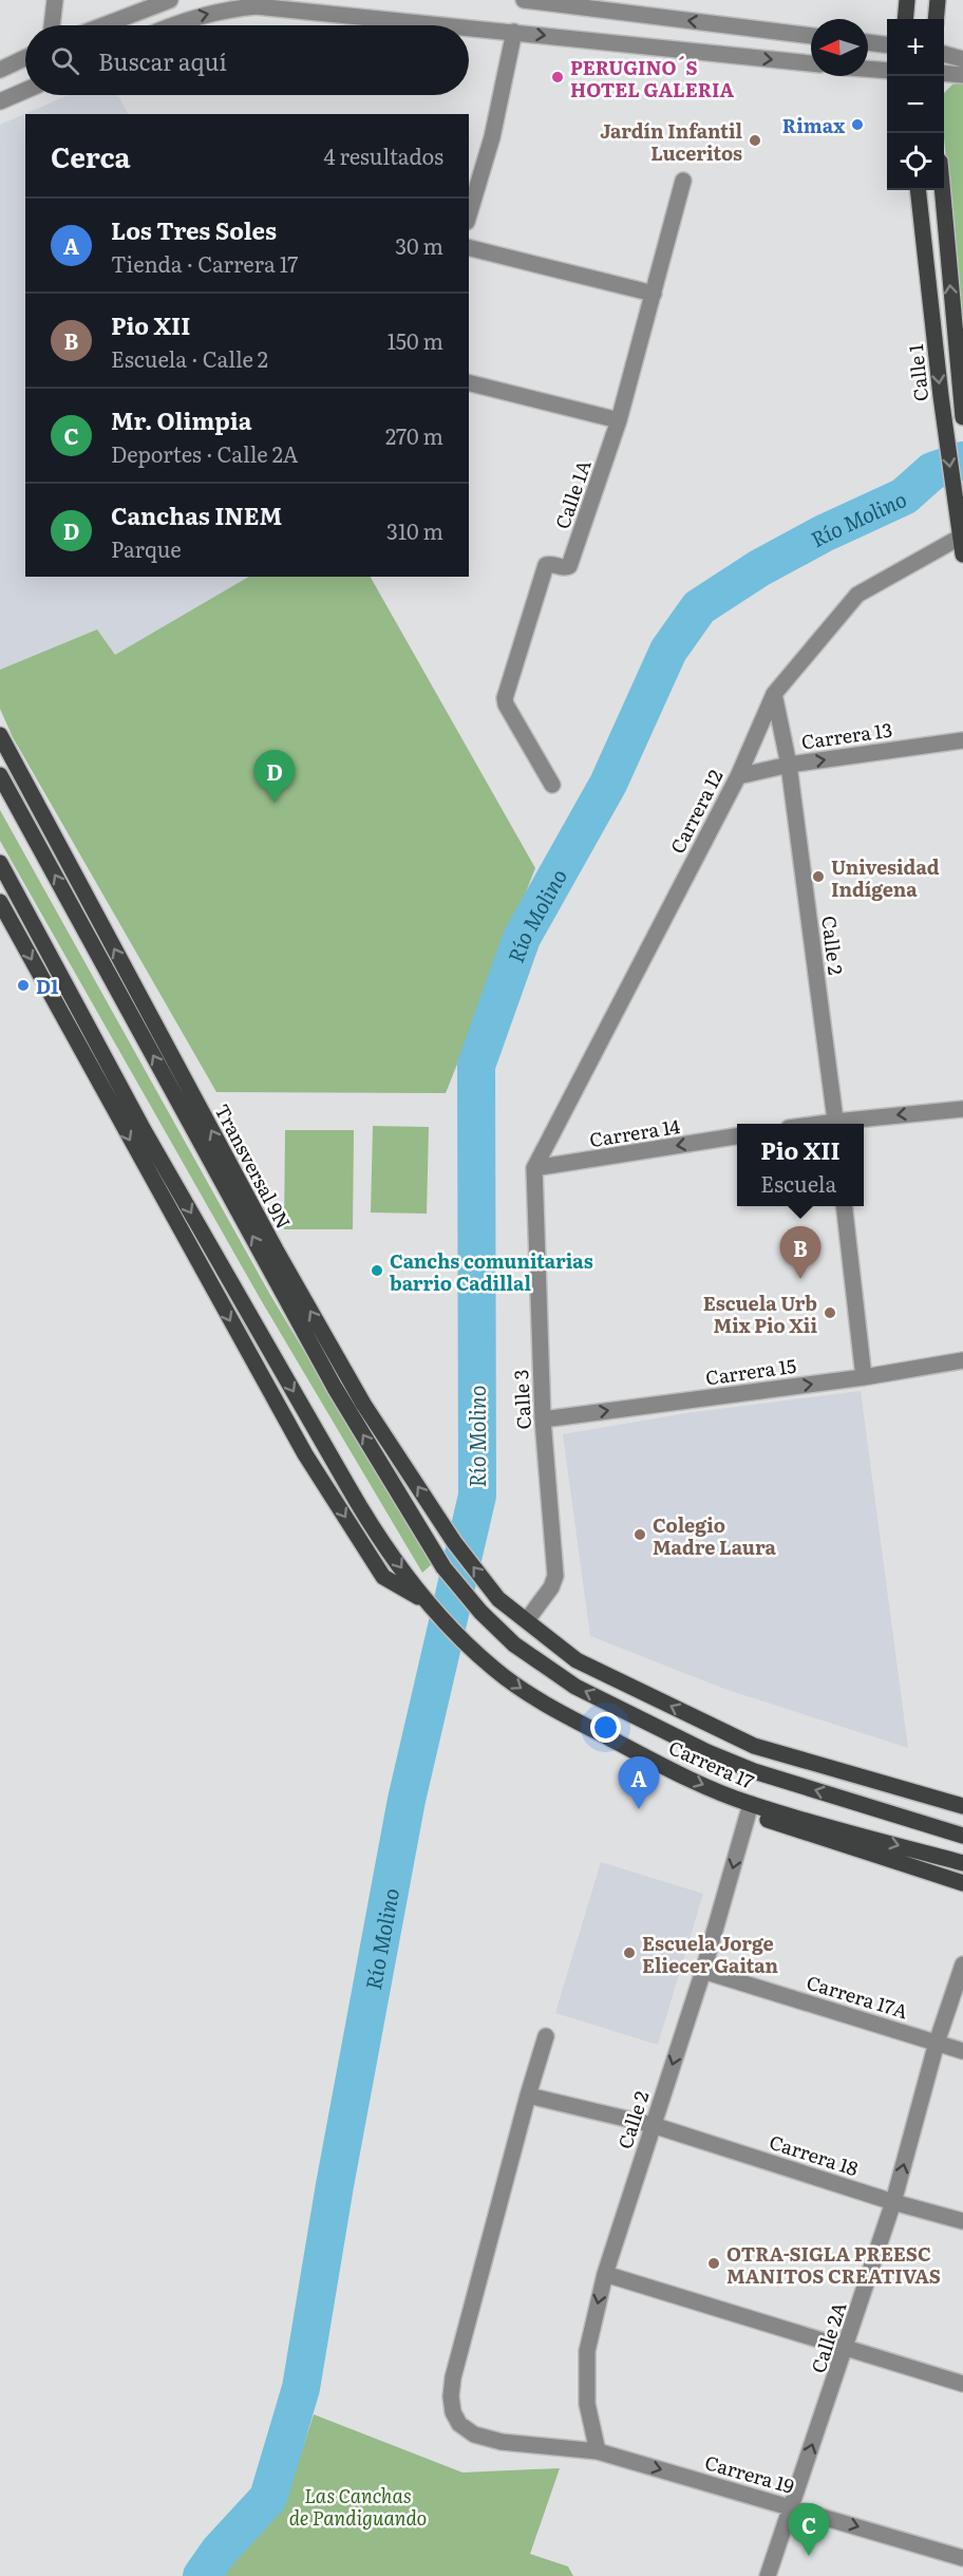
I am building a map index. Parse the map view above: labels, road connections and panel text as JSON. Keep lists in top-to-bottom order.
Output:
{
  "streets": {
    "main road": ["Calle 1", "Transversal 9N", "Carrera 17"],
    "street": [
      "Calle 1A",
      "Carrera 13",
      "Carrera 12",
      "Calle 2",
      "Carrera 14",
      "Carrera 15",
      "Calle 3",
      "Carrera 17A",
      "Carrera 18",
      "Calle 2A",
      "Carrera 19"
    ]
  },
  "crossings": [
    ["Calle 1", "Carrera 12"],
    ["Carrera 13", "Carrera 12"],
    ["Carrera 13", "Calle 2"],
    ["Carrera 12", "Calle 2"],
    ["Carrera 12", "Carrera 14"],
    ["Carrera 12", "Calle 3"],
    ["Calle 2", "Carrera 17"],
    ["Calle 2", "Carrera 17A"],
    ["Calle 2", "Carrera 18"],
    ["Calle 2", "Carrera 19"],
    ["Carrera 14", "Calle 3"],
    ["Transversal 9N", "Carrera 17"],
    ["Carrera 15", "Calle 3"],
    ["Calle 3", "Carrera 17"],
    ["Carrera 17A", "Calle 2A"],
    ["Carrera 18", "Calle 2A"],
    ["Carrera 18", "Carrera 19"],
    ["Calle 2A", "Carrera 19"]
  ],
  "one_way": [
    "Carrera 13",
    "Calle 2",
    "Carrera 14",
    "Carrera 15",
    "Calle 2A",
    "Carrera 19"
  ],
  "water": ["Río Molino"],
  "parks": ["Las Canchas de Pandiguando"],
  "places": [
    "PERUGINO´S HOTEL GALERIA",
    "Rimax",
    "Jardín Infantil Luceritos",
    "Univesidad Indígena",
    "D1",
    "Canchs comunitarias barrio Cadillal",
    "Escuela Urb Mix Pio Xii",
    "Colegio Madre Laura",
    "Escuela Jorge Eliecer Gaitan",
    "OTRA-SIGLA PREESC MANITOS CREATIVAS"
  ],
  "north": "left",
  "page": {
    "map_buttons": ["+", "−"],
    "search": "Buscar aquí",
    "heading": ["Cerca", "4 resultados"],
    "list": [
      {
        "mark": "A",
        "name": "Los Tres Soles",
        "note": "Tienda · Carrera 17",
        "value": "30 m"
      },
      {
        "mark": "B",
        "name": "Pio XII",
        "note": "Escuela · Calle 2",
        "value": "150 m"
      },
      {
        "mark": "C",
        "name": "Mr. Olimpia",
        "note": "Deportes · Calle 2A",
        "value": "270 m"
      },
      {
        "mark": "D",
        "name": "Canchas INEM",
        "note": "Parque",
        "value": "310 m"
      }
    ],
    "pins": [
      "D",
      "B",
      "A",
      "C"
    ],
    "popup": ["Pio XII", "Escuela"]
  }
}
